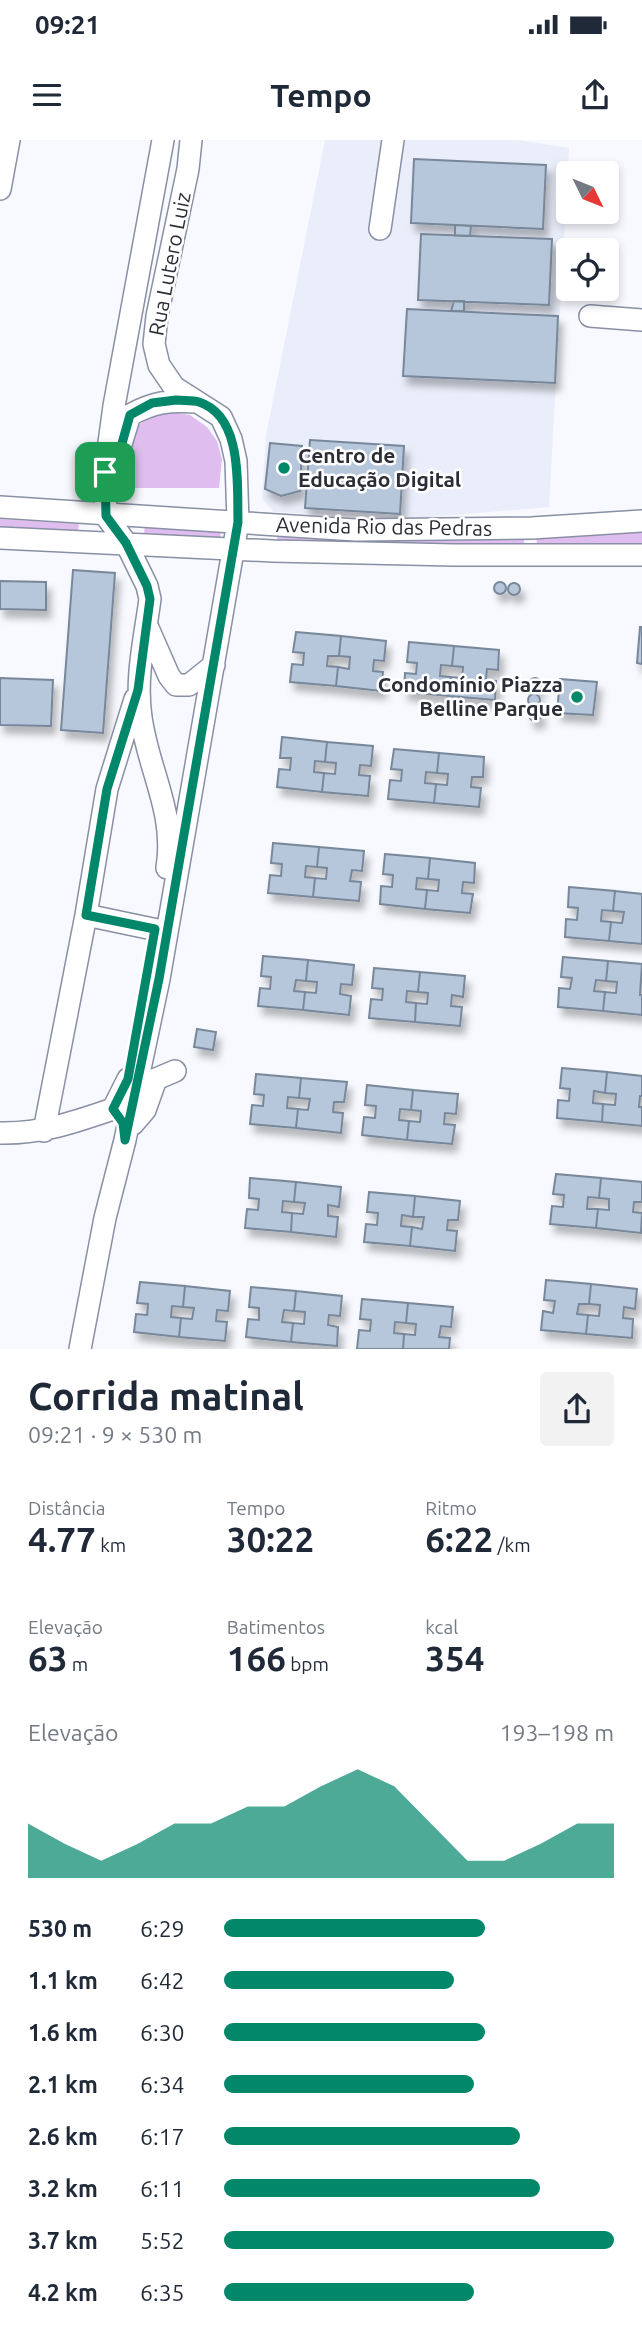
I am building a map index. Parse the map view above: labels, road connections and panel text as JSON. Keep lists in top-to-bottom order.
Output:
{
  "streets": {
    "street": ["Rua Lutero Luiz", "Avenida Rio das Pedras"]
  },
  "crossings": [
    ["Rua Lutero Luiz", "Avenida Rio das Pedras"]
  ],
  "places": ["Centro de Educação Digital", "Condomínio Piazza Belline Parque"],
  "north": "bottom right",
  "page": {
    "status": "09:21",
    "header": "Tempo",
    "heading": ["Corrida matinal", "09:21 · 9 × 530 m"],
    "stats": [
      ["Distância", "4.77 km"],
      ["Tempo", "30:22"],
      ["Ritmo", "6:22 /km"],
      ["Elevação", "63 m"],
      ["Batimentos", "166 bpm"],
      ["kcal", "354"]
    ],
    "chart": ["Elevação", "193–198 m"],
    "list": [
      {
        "name": "530 m",
        "note": "6:29"
      },
      {
        "name": "1.1 km",
        "note": "6:42"
      },
      {
        "name": "1.6 km",
        "note": "6:30"
      },
      {
        "name": "2.1 km",
        "note": "6:34"
      },
      {
        "name": "2.6 km",
        "note": "6:17"
      },
      {
        "name": "3.2 km",
        "note": "6:11"
      },
      {
        "name": "3.7 km",
        "note": "5:52"
      },
      {
        "name": "4.2 km",
        "note": "6:35"
      }
    ]
  }
}
